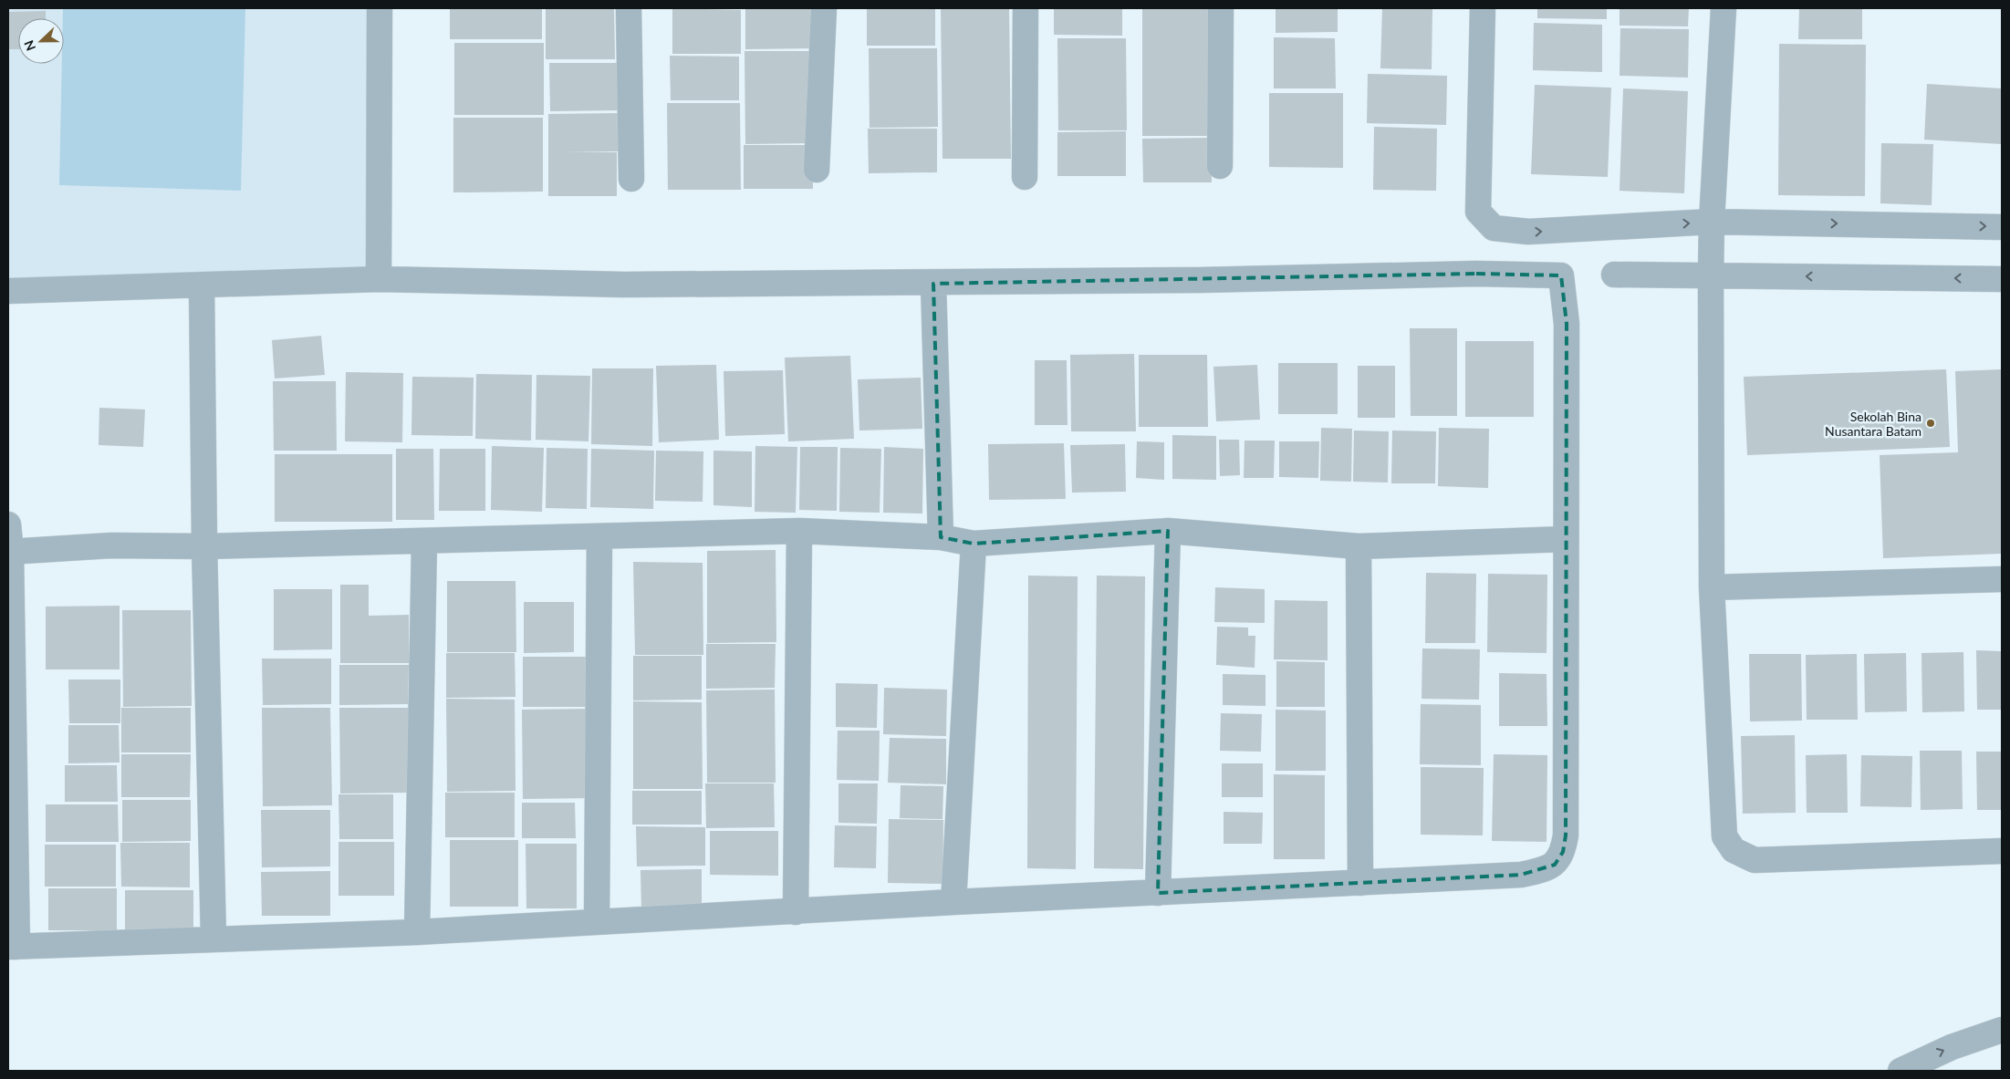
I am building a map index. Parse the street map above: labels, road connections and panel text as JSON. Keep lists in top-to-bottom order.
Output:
{
  "places": ["Sekolah Bina Nusantara Batam"],
  "north": "left"
}
